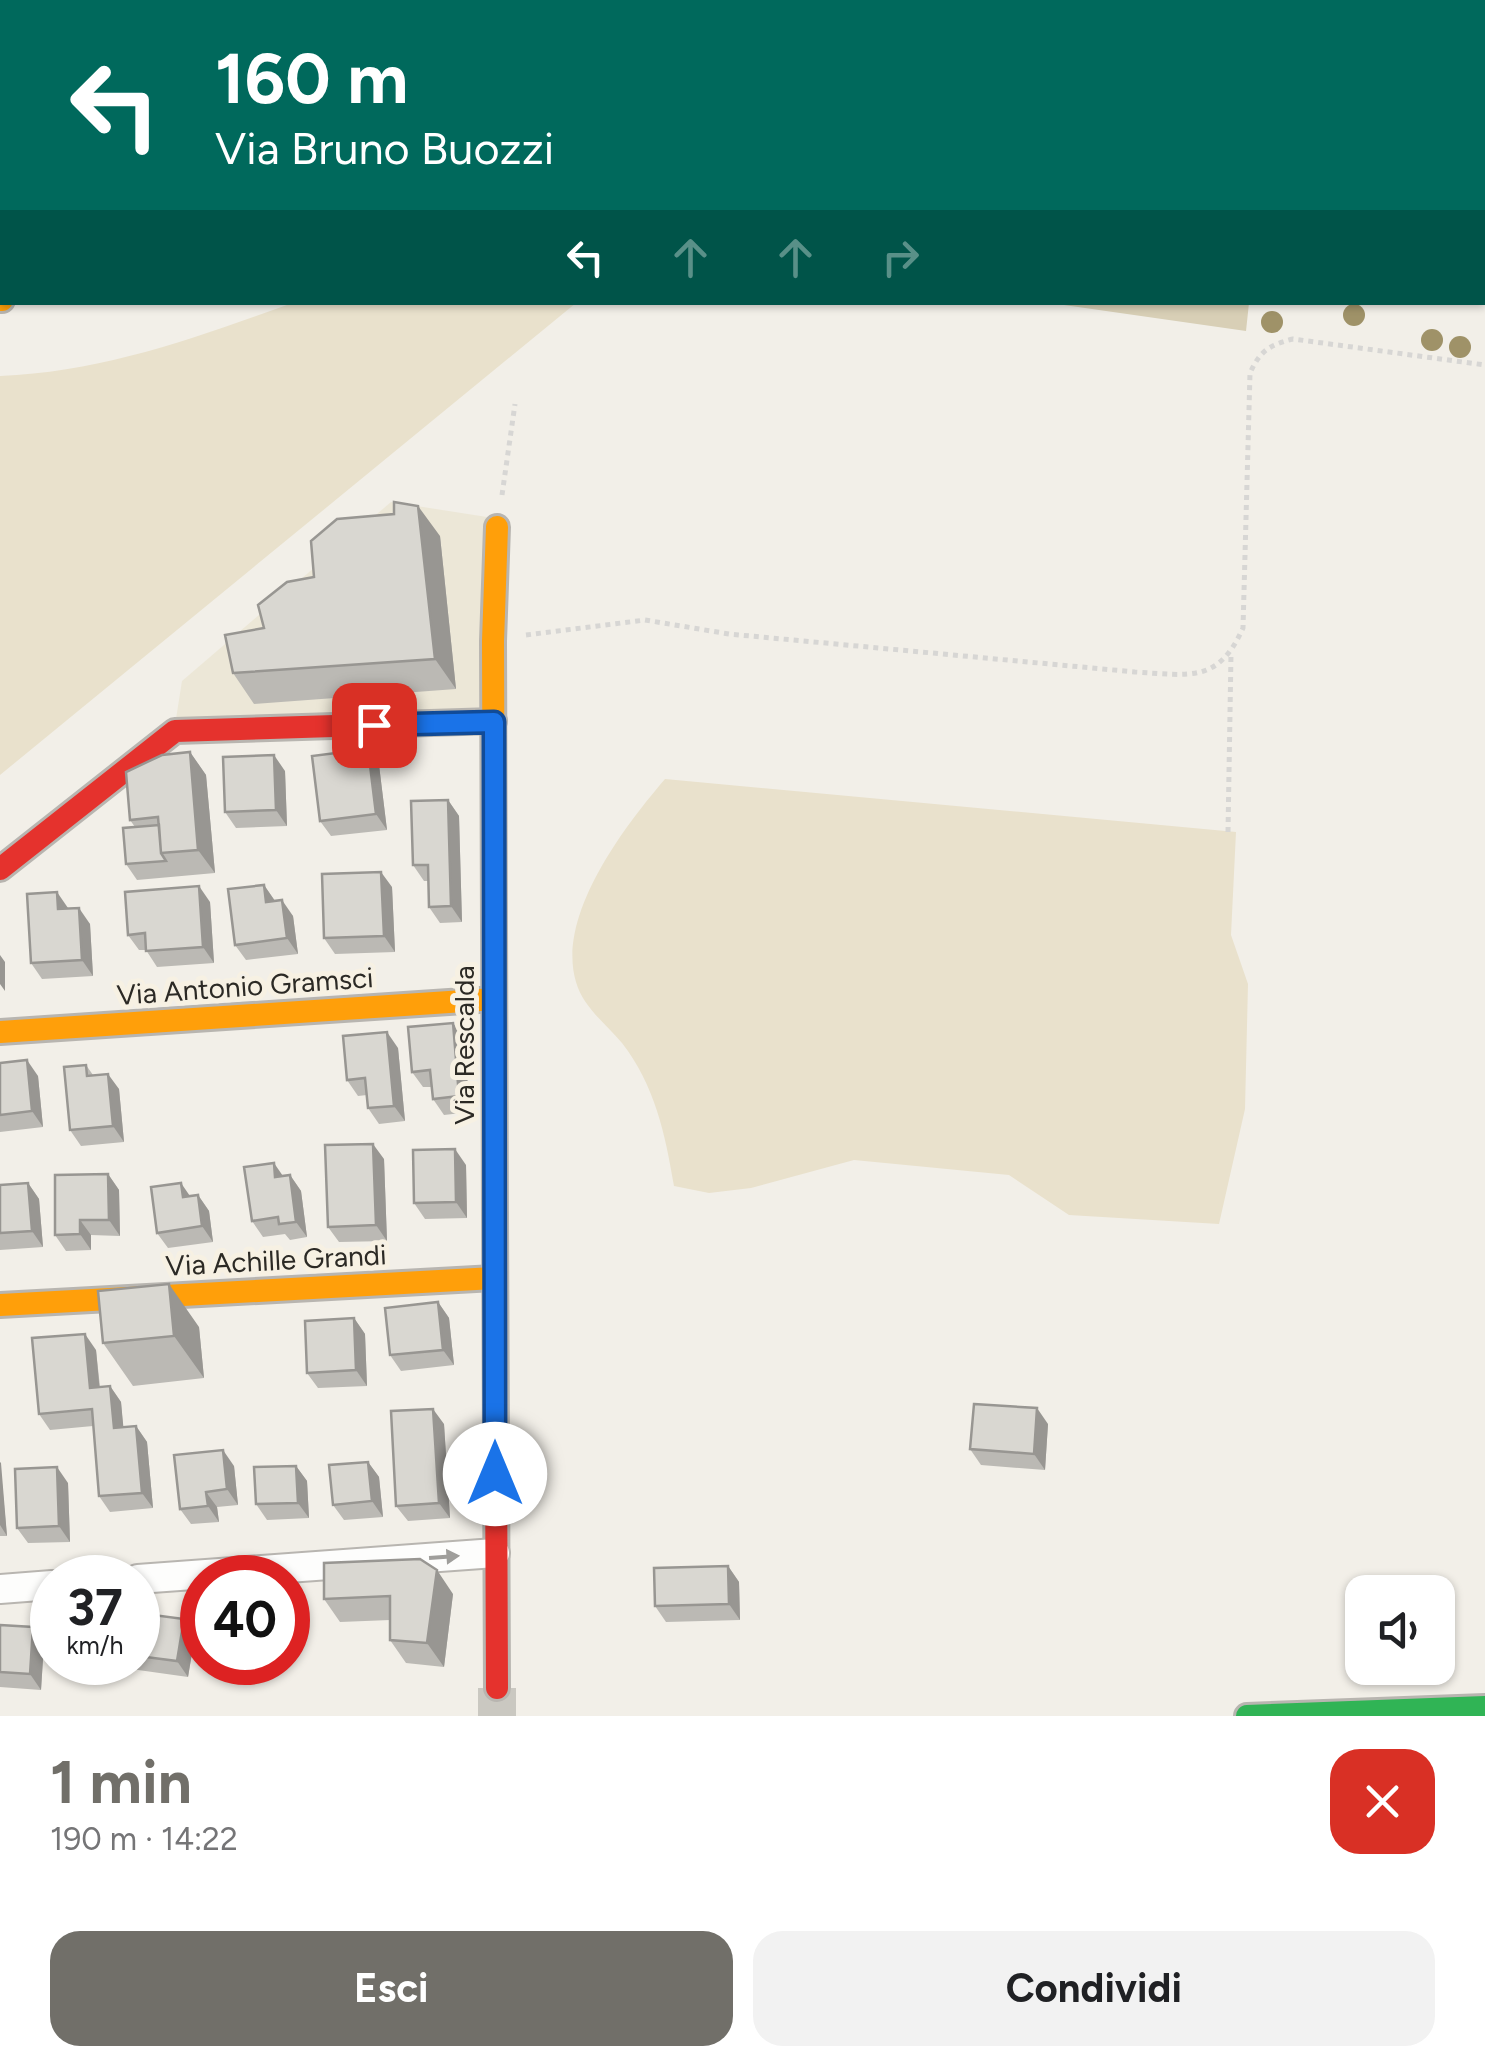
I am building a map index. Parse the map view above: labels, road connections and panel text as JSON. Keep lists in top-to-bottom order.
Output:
{
  "streets": {
    "main road": ["Via Antonio Gramsci", "Via Rescalda", "Via Achille Grandi"]
  },
  "crossings": [
    ["Via Antonio Gramsci", "Via Rescalda"],
    ["Via Rescalda", "Via Achille Grandi"]
  ],
  "page": {
    "turn": ["160 m", "Via Bruno Buozzi"],
    "speed": "37 km/h",
    "limit": "40",
    "heading": ["1 min", "190 m · 14:22"],
    "buttons": ["Esci", "Condividi"]
  }
}
